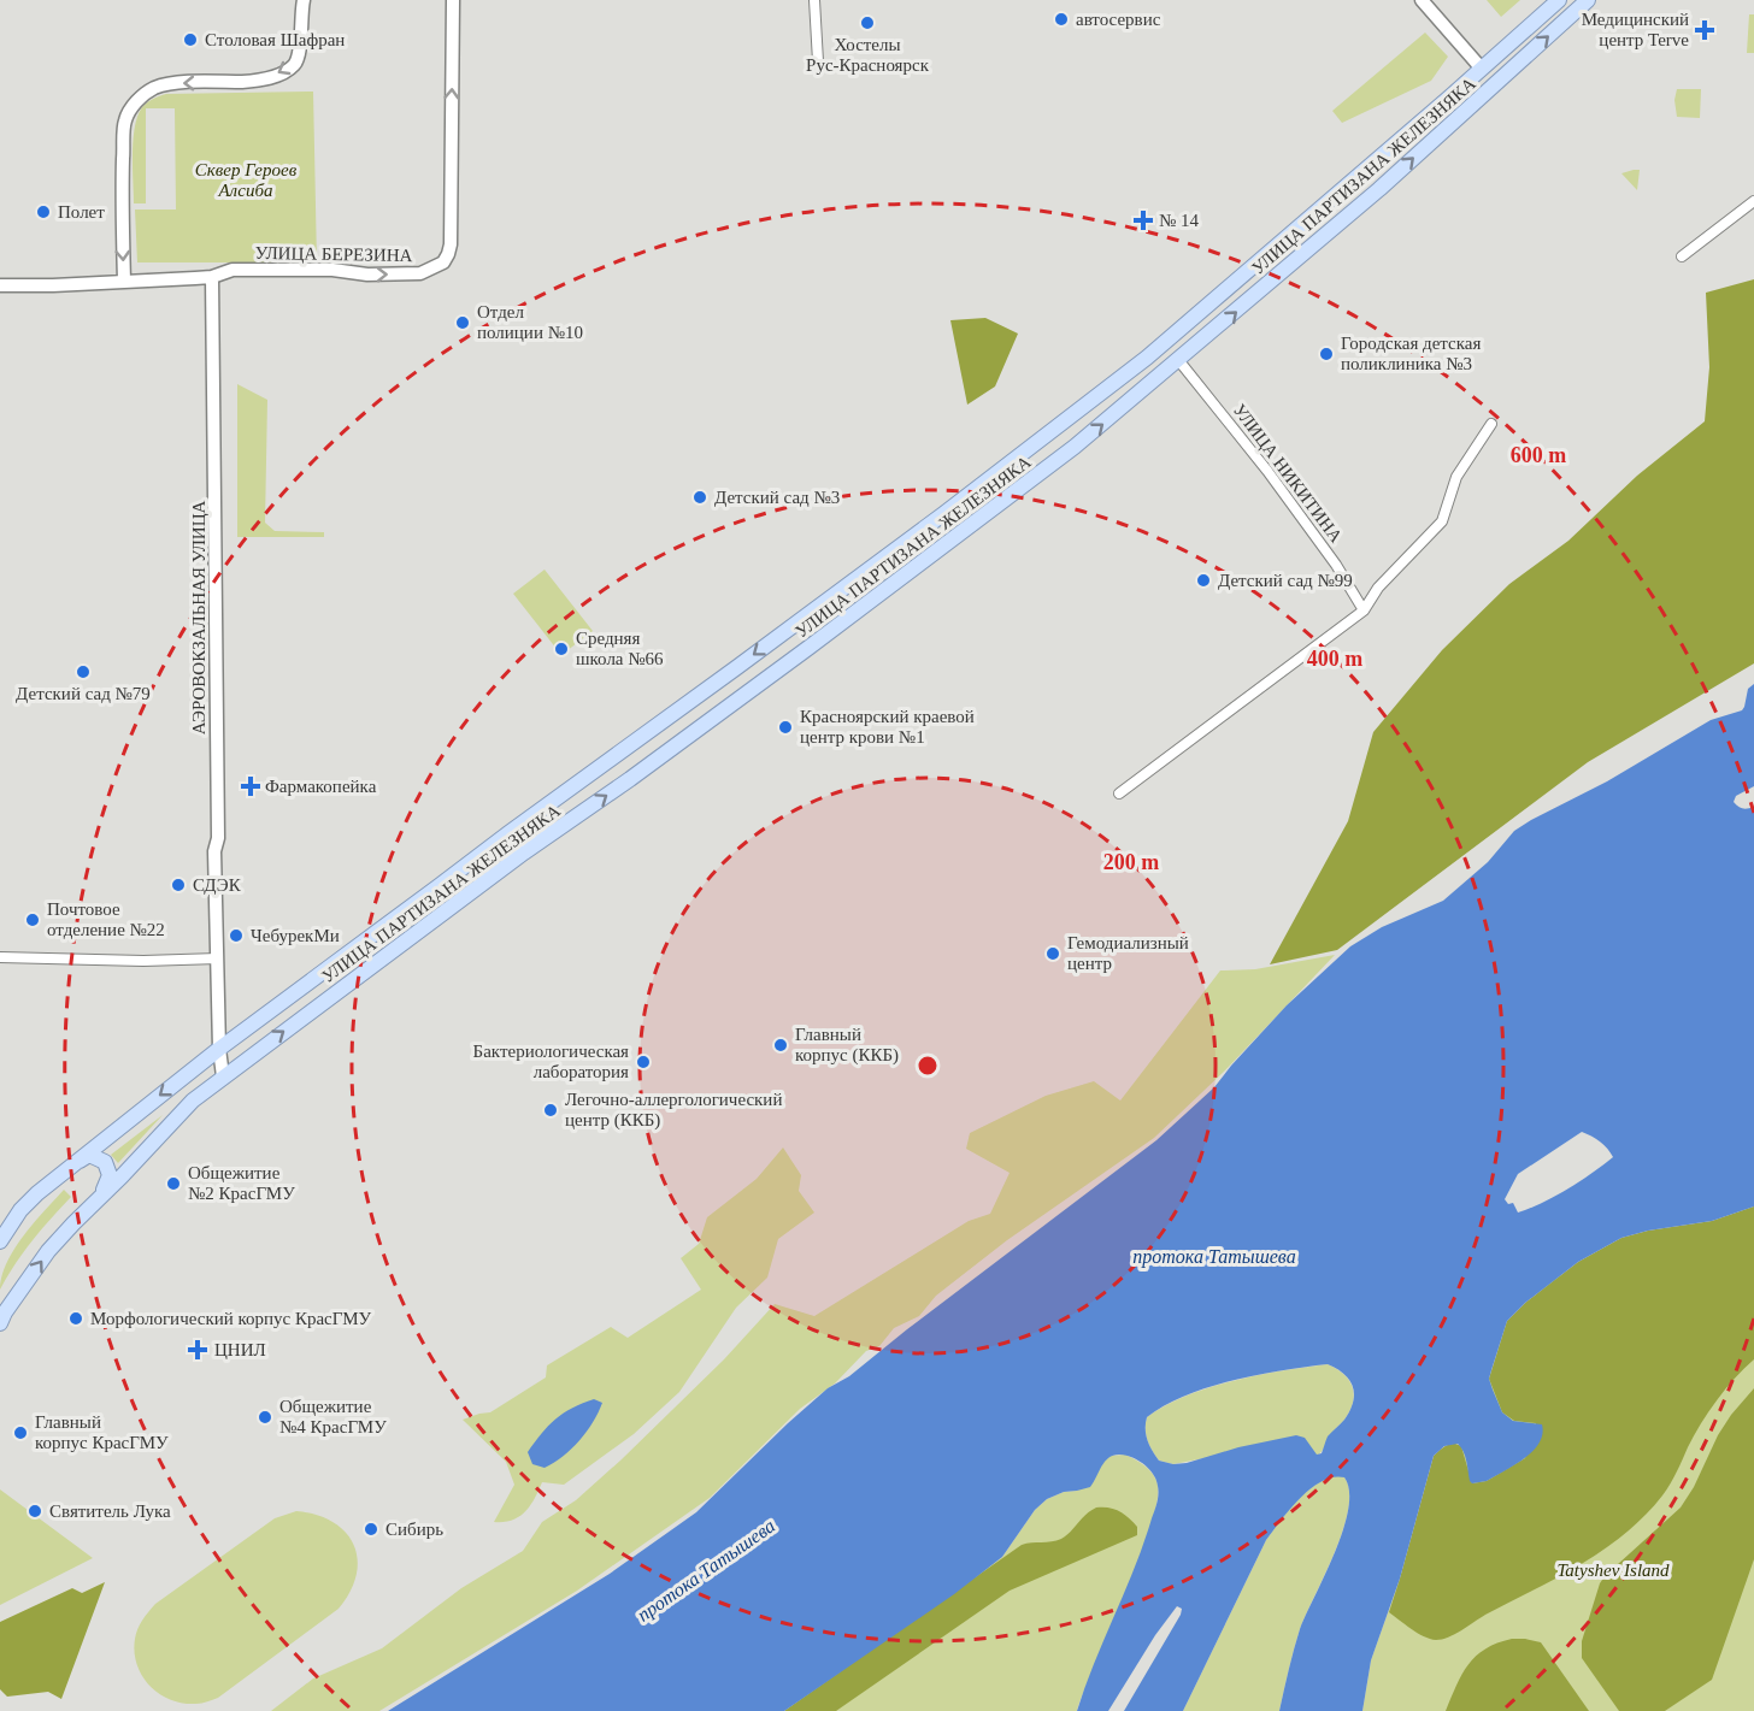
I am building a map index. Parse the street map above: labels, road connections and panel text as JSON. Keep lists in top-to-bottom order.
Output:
{
  "streets": {
    "main road": ["УЛИЦА ПАРТИЗАНА ЖЕЛЕЗНЯКА"],
    "street": ["УЛИЦА БЕРЕЗИНА", "УЛИЦА НИКИТИНА", "АЭРОВОКЗАЛЬНАЯ УЛИЦА"]
  },
  "crossings": [
    ["УЛИЦА ПАРТИЗАНА ЖЕЛЕЗНЯКА", "УЛИЦА НИКИТИНА"],
    ["УЛИЦА ПАРТИЗАНА ЖЕЛЕЗНЯКА", "АЭРОВОКЗАЛЬНАЯ УЛИЦА"],
    ["УЛИЦА БЕРЕЗИНА", "АЭРОВОКЗАЛЬНАЯ УЛИЦА"]
  ],
  "water": ["протока Татышева"],
  "parks": ["Сквер Героев Алсиба", "Tatyshev Island"],
  "places": {
    "other": [
      "автосервис",
      "Хостелы Рус-Красноярск",
      "Столовая Шафран",
      "Полет",
      "Отдел полиции №10",
      "Городская детская поликлиника №3",
      "Детский сад №3",
      "Детский сад №99",
      "Средняя школа №66",
      "Детский сад №79",
      "Красноярский краевой центр крови №1",
      "СДЭК",
      "Почтовое отделение №22",
      "ЧебурекМи",
      "Гемодиализный центр",
      "Главный корпус (ККБ)",
      "Бактериологическая лаборатория",
      "Легочно-аллергологический центр (ККБ)",
      "Общежитие №2 КрасГМУ",
      "Морфологический корпус КрасГМУ",
      "Общежитие №4 КрасГМУ",
      "Главный корпус КрасГМУ",
      "Святитель Лука",
      "Сибирь"
    ],
    "health": [
      "Медицинский центр Terve",
      "№ 14",
      "Фармакопейка",
      "ЦНИЛ"
    ]
  },
  "rings": ["600 m", "400 m", "200 m"]
}
